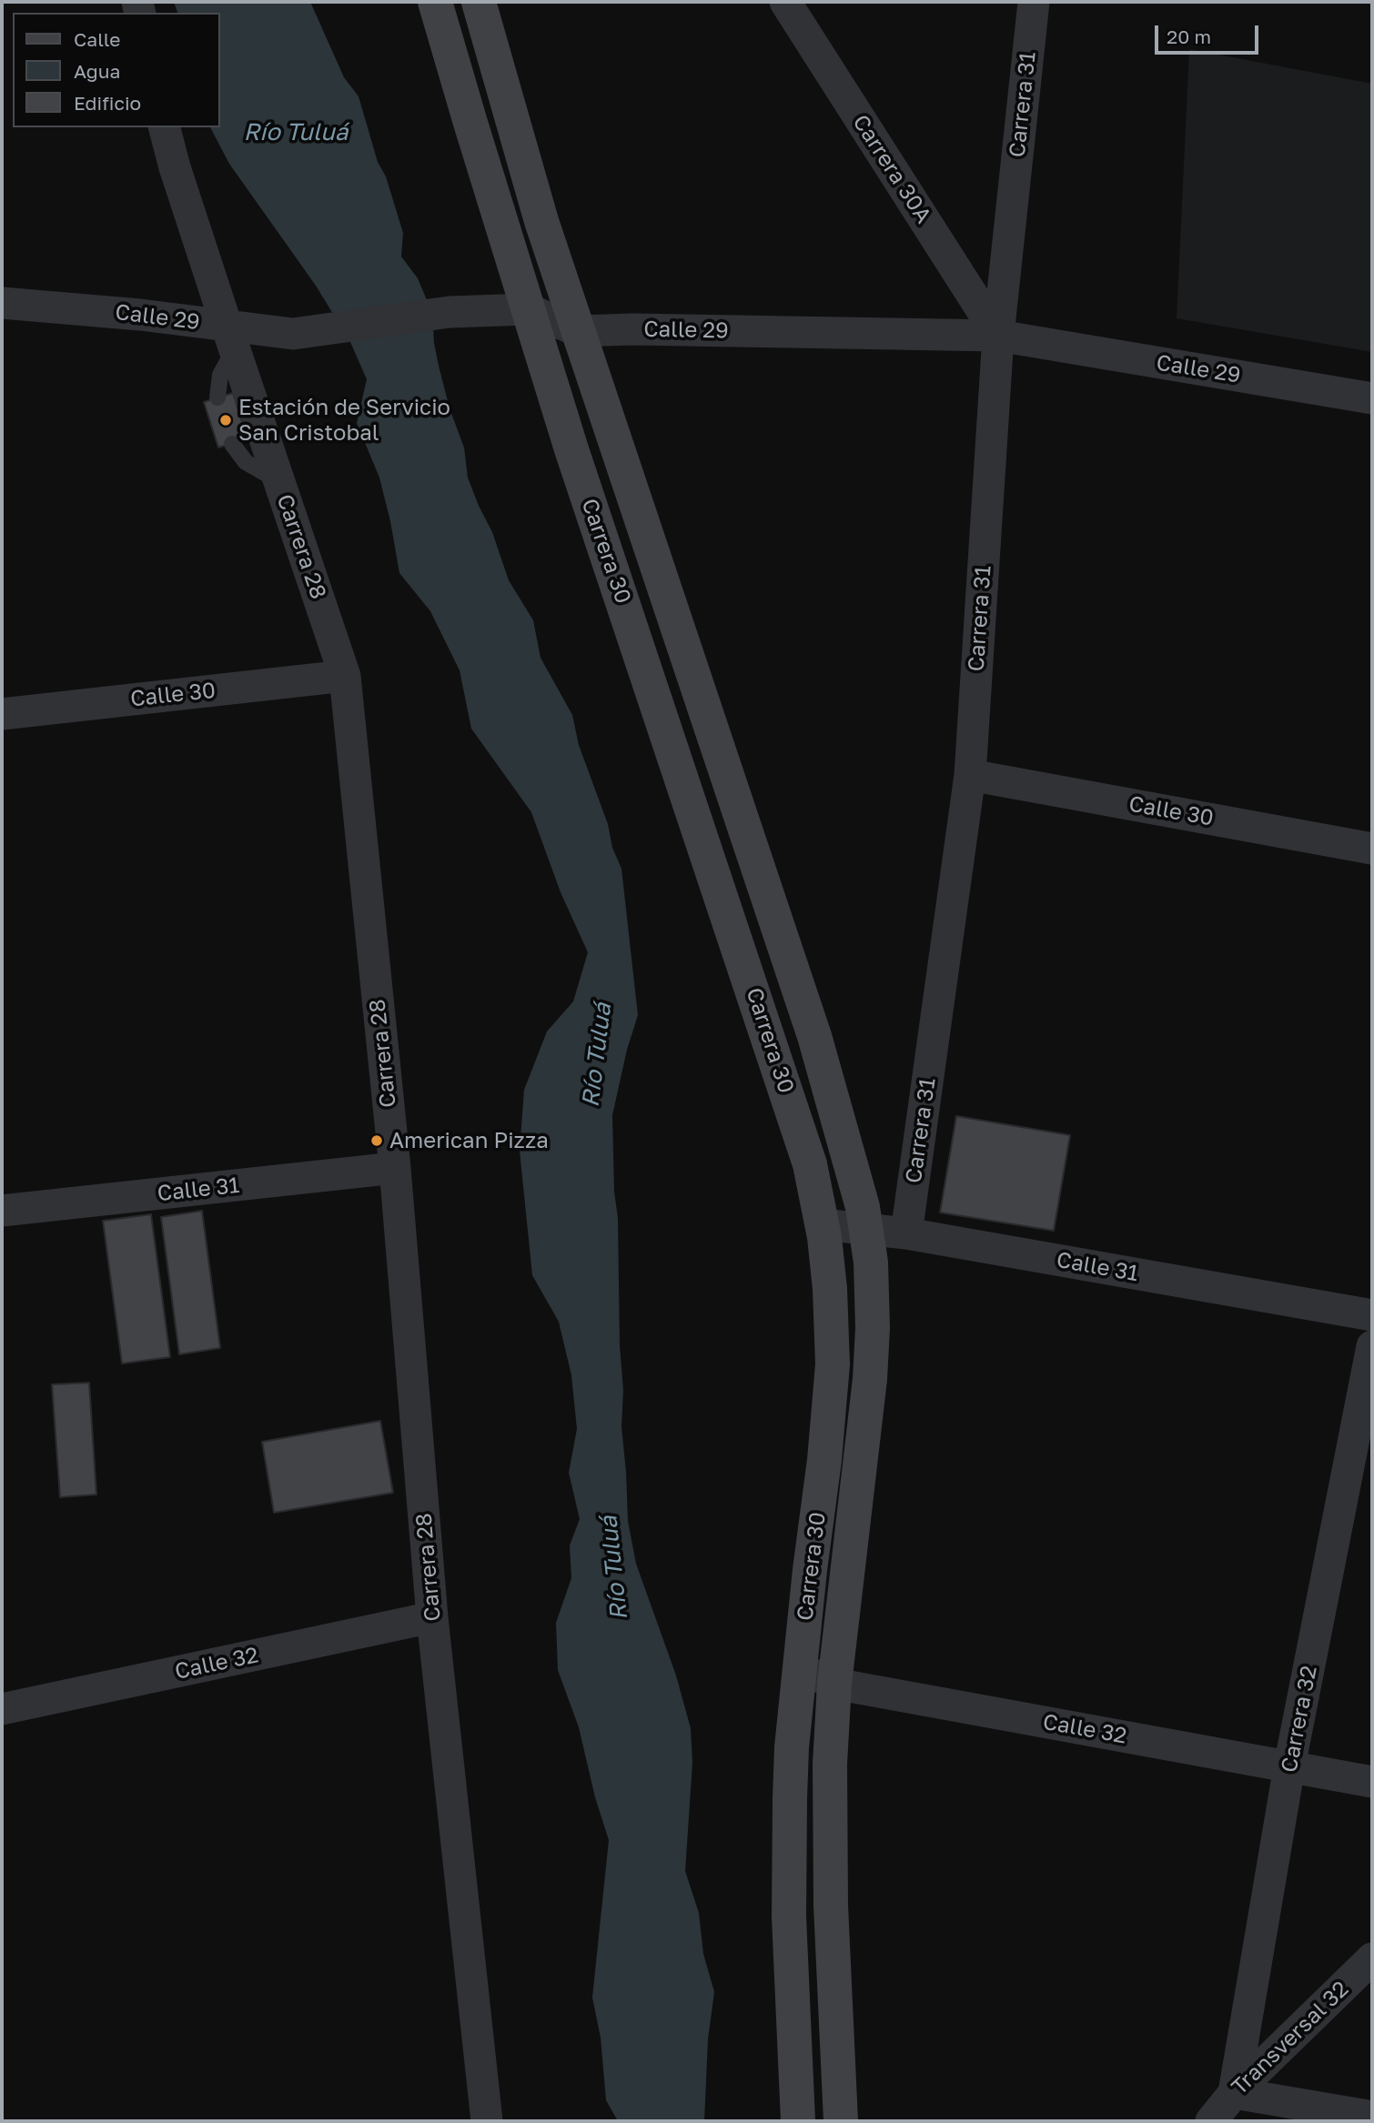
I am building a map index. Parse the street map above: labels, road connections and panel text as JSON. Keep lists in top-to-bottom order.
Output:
{
  "streets": {
    "main road": ["Carrera 30"],
    "street": [
      "Carrera 31",
      "Carrera 30A",
      "Calle 29",
      "Carrera 28",
      "Calle 30",
      "Calle 31",
      "Calle 32",
      "Carrera 32",
      "Transversal 32"
    ]
  },
  "crossings": [
    ["Carrera 31", "Carrera 30A"],
    ["Carrera 31", "Calle 29"],
    ["Carrera 31", "Calle 30"],
    ["Carrera 31", "Calle 31"],
    ["Carrera 30A", "Calle 29"],
    ["Calle 29", "Carrera 28"],
    ["Calle 29", "Carrera 30"],
    ["Carrera 28", "Calle 30"],
    ["Carrera 28", "Calle 31"],
    ["Carrera 28", "Calle 32"],
    ["Carrera 30", "Calle 31"],
    ["Carrera 30", "Calle 32"],
    ["Calle 32", "Carrera 32"],
    ["Carrera 32", "Transversal 32"]
  ],
  "water": ["Río Tuluá"],
  "places": ["Estación de Servicio San Cristobal", "American Pizza"],
  "legend": ["Calle", "Agua", "Edificio"],
  "scale_bar": "20 m"
}
